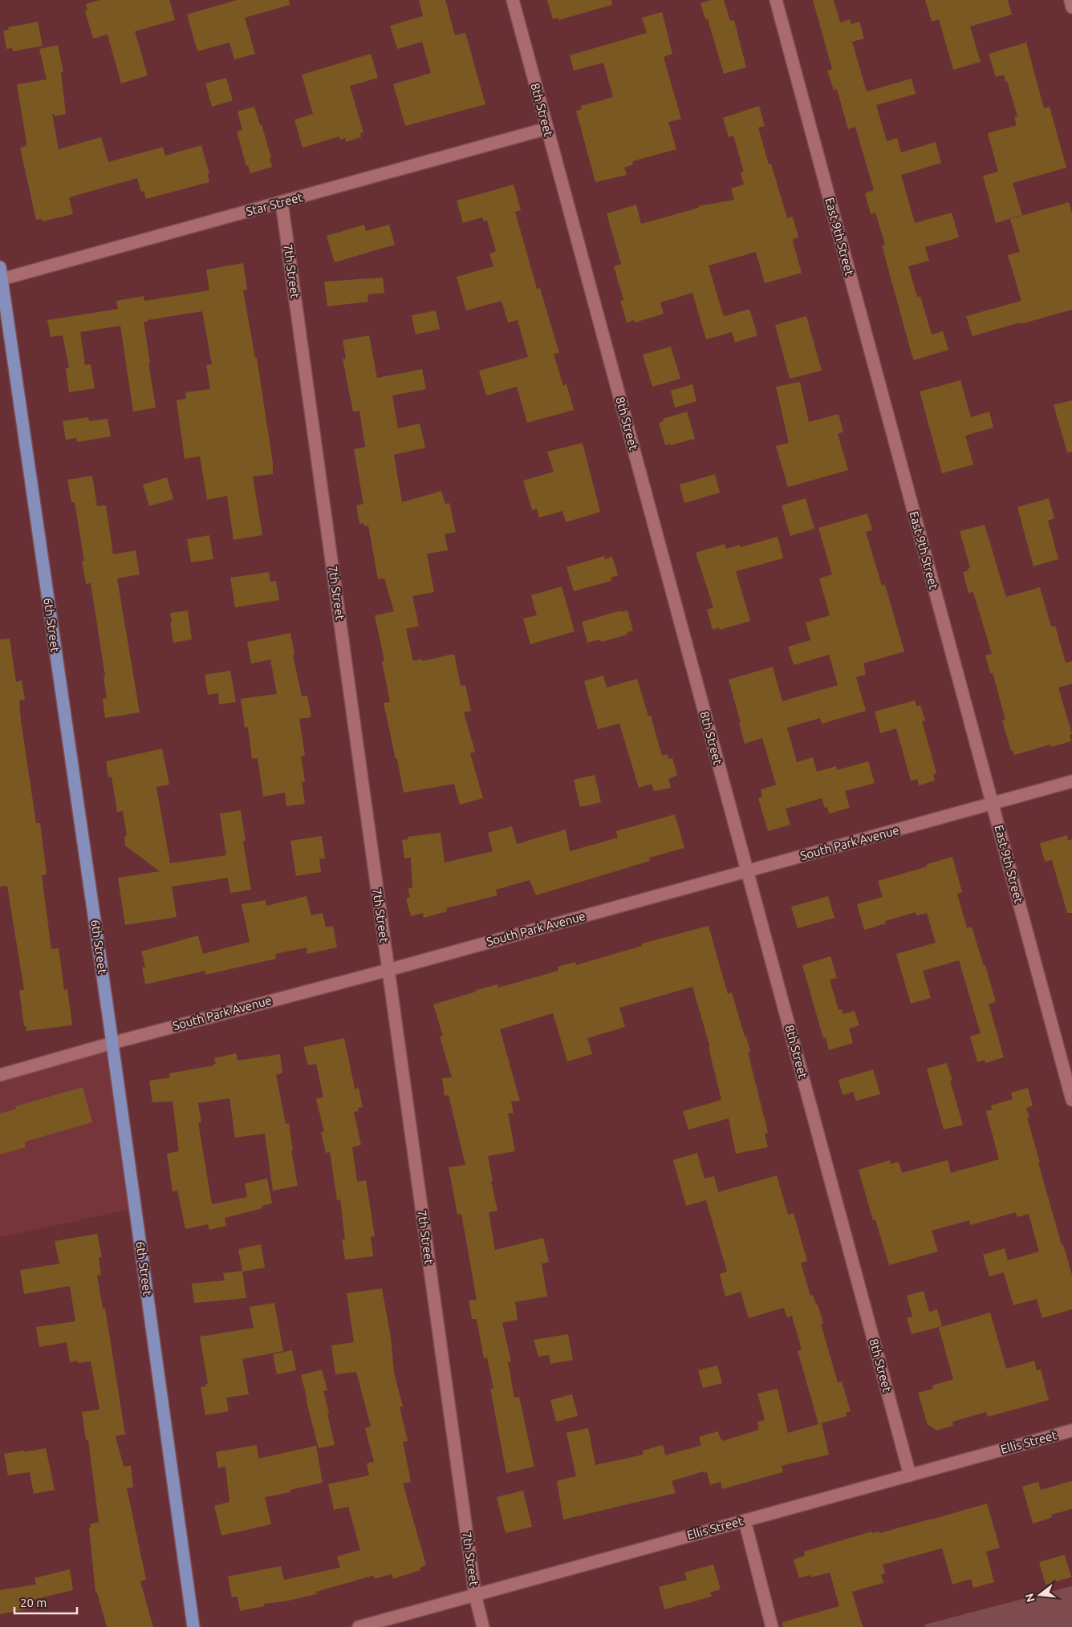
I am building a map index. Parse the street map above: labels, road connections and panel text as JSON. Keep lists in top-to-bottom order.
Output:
{
  "streets": {
    "main road": ["6th Street"],
    "street": [
      "8th Street",
      "Star Street",
      "East 9th Street",
      "7th Street",
      "South Park Avenue",
      "Ellis Street"
    ]
  },
  "crossings": [
    ["8th Street", "Star Street"],
    ["8th Street", "South Park Avenue"],
    ["8th Street", "Ellis Street"],
    ["Star Street", "7th Street"],
    ["Star Street", "6th Street"],
    ["East 9th Street", "South Park Avenue"],
    ["7th Street", "South Park Avenue"],
    ["7th Street", "Ellis Street"],
    ["6th Street", "South Park Avenue"]
  ],
  "scale_bar": "20 m",
  "north": "left"
}
